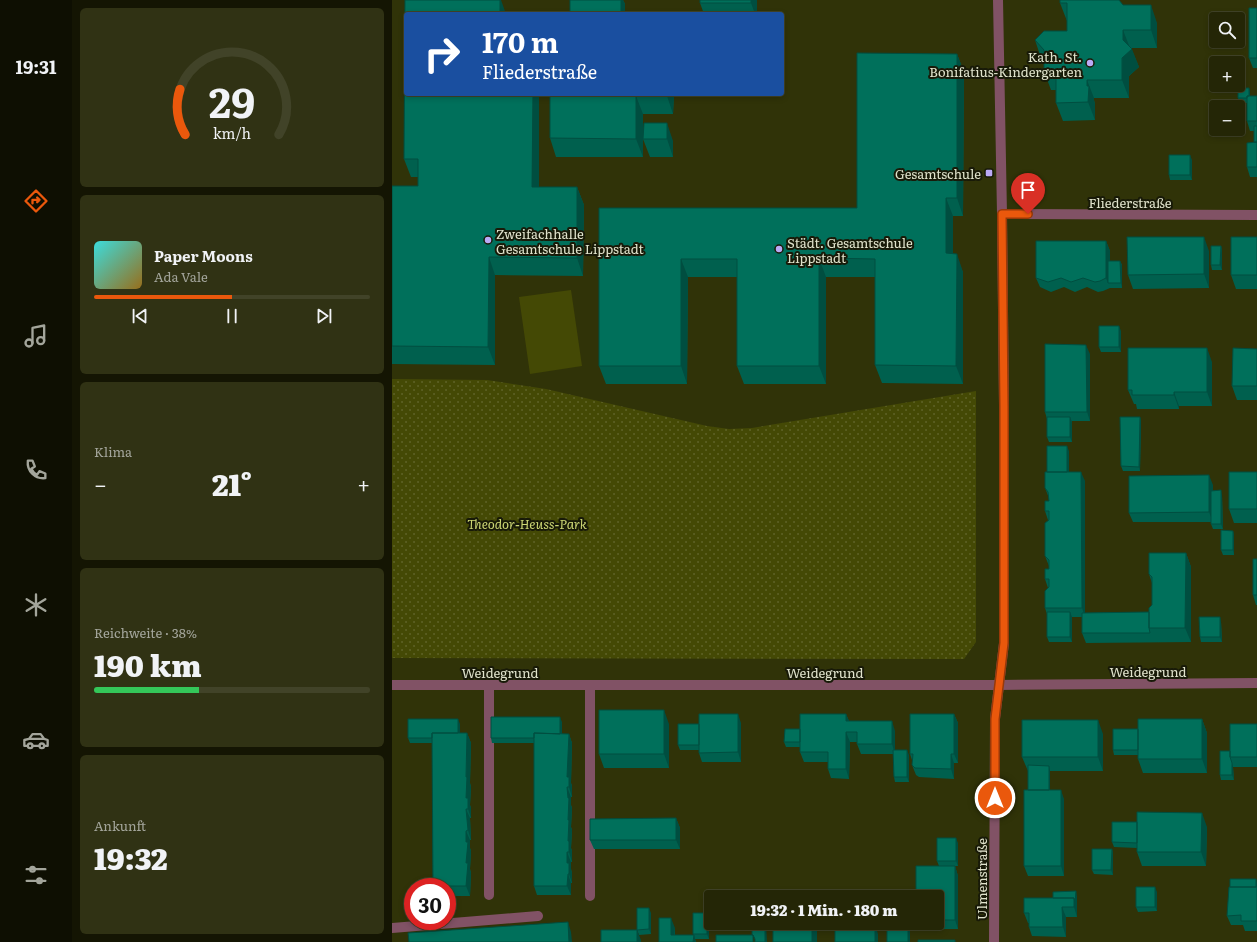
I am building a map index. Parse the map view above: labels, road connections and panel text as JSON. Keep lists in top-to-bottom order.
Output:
{
  "streets": {
    "street": ["Fliederstraße", "Weidegrund", "Ulmenstraße"]
  },
  "crossings": [
    ["Fliederstraße", "Ulmenstraße"],
    ["Weidegrund", "Ulmenstraße"]
  ],
  "parks": ["Theodor-Heuss-Park"],
  "places": {
    "other": ["Kath. St. Bonifatius-Kindergarten", "Zweifachhalle Gesamtschule Lippstadt", "Städt. Gesamtschule Lippstadt"],
    "transit": ["Gesamtschule"]
  },
  "page": {
    "tabs": "19:31",
    "map_buttons": ["+", "−"],
    "turn": ["170 m", "Fliederstraße"],
    "song": ["Paper Moons", "Ada Vale"],
    "tile": [
      "Klima",
      ["Reichweite · 38%", "190 km"],
      ["Ankunft", "19:32"]
    ],
    "heat": ["−", "21°", "+"],
    "limit": "30",
    "trip": "19:32 · 1 Min. · 180 m",
    "gauge": ["29", "km/h"]
  }
}
